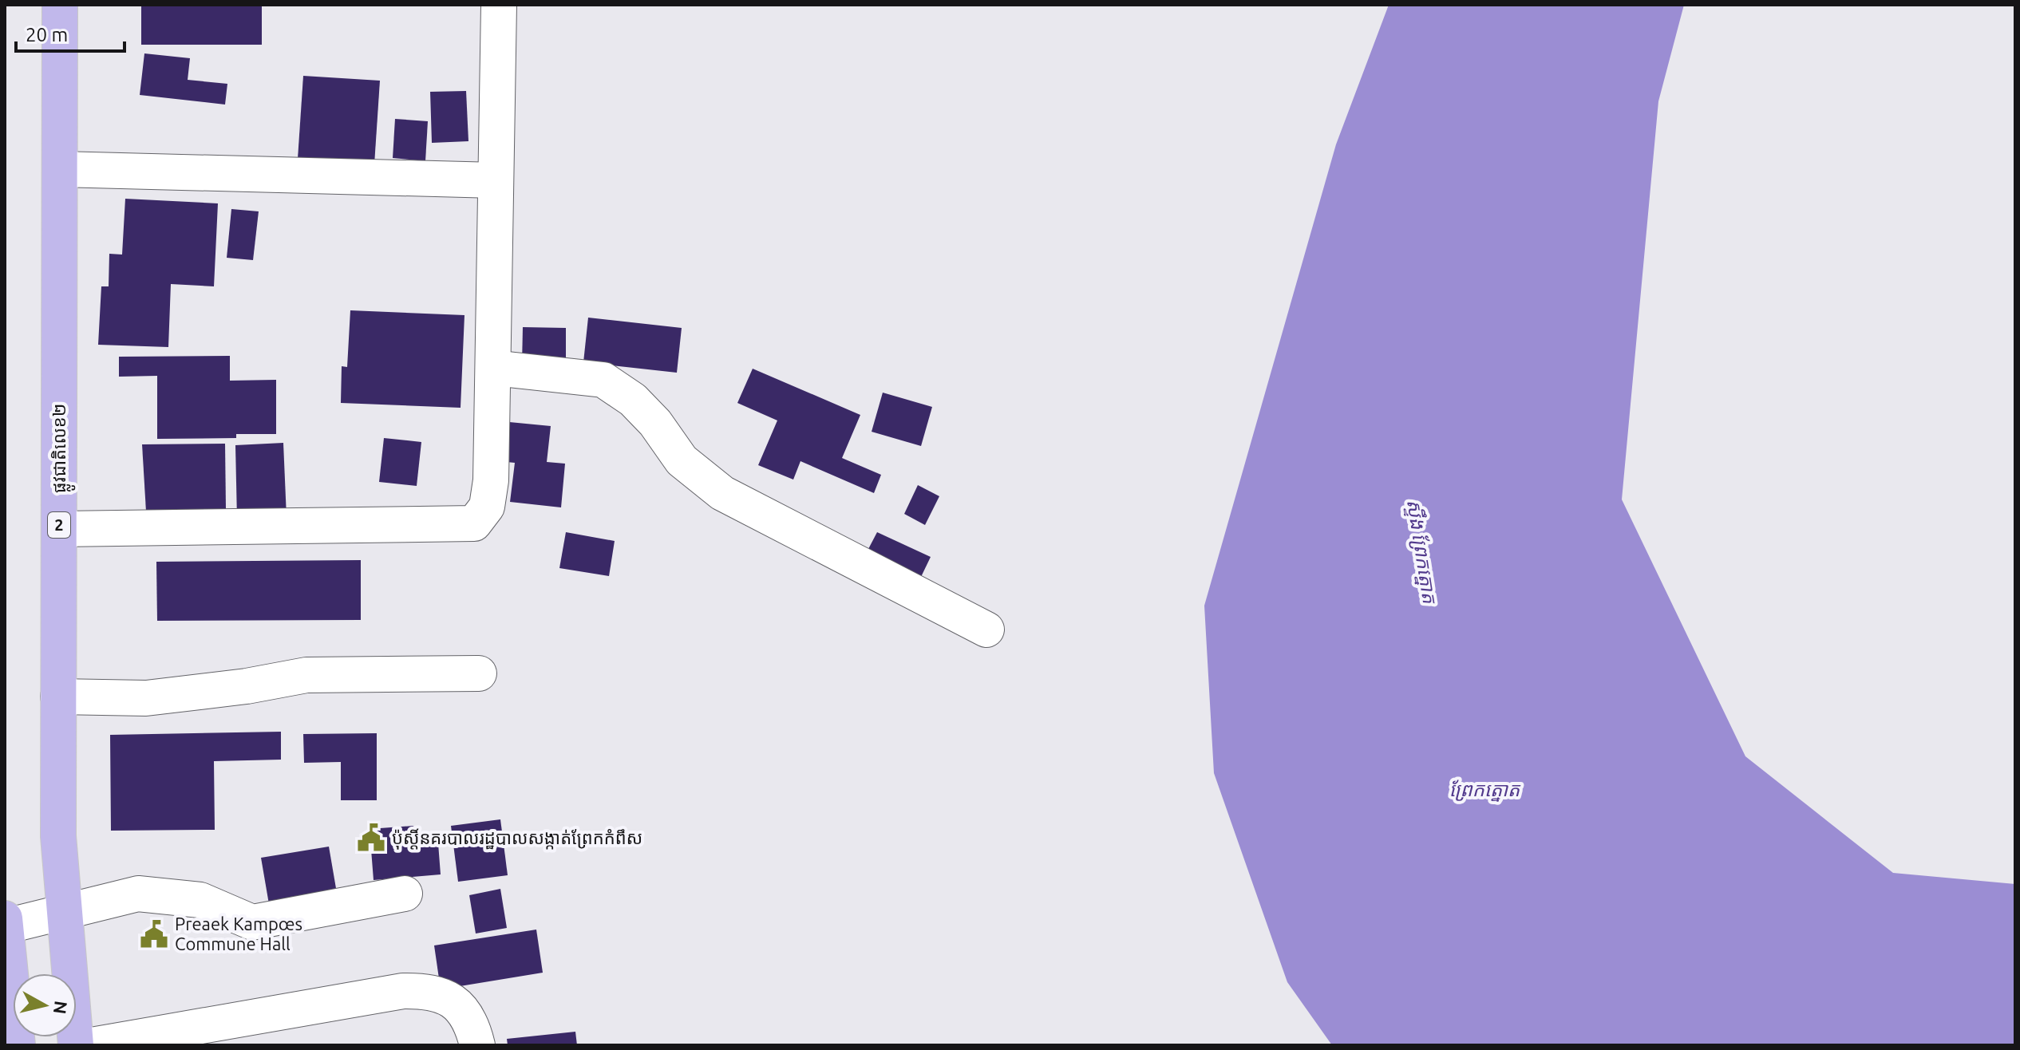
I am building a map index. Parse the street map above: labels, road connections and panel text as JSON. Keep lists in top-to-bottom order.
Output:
{
  "streets": {
    "highway": ["ផ្លូវជាតិលេខ២", "2"]
  },
  "water": ["ស្ទឹង ព្រែកត្នោត", "ព្រែកត្នោត"],
  "places": {
    "public building": ["ប៉ុស្តិ៍នគរបាលរដ្ឋបាលសង្កាត់ព្រែកកំពឹស", "Preaek Kampœs Commune Hall"]
  },
  "scale_bar": "20 m",
  "north": "right"
}
